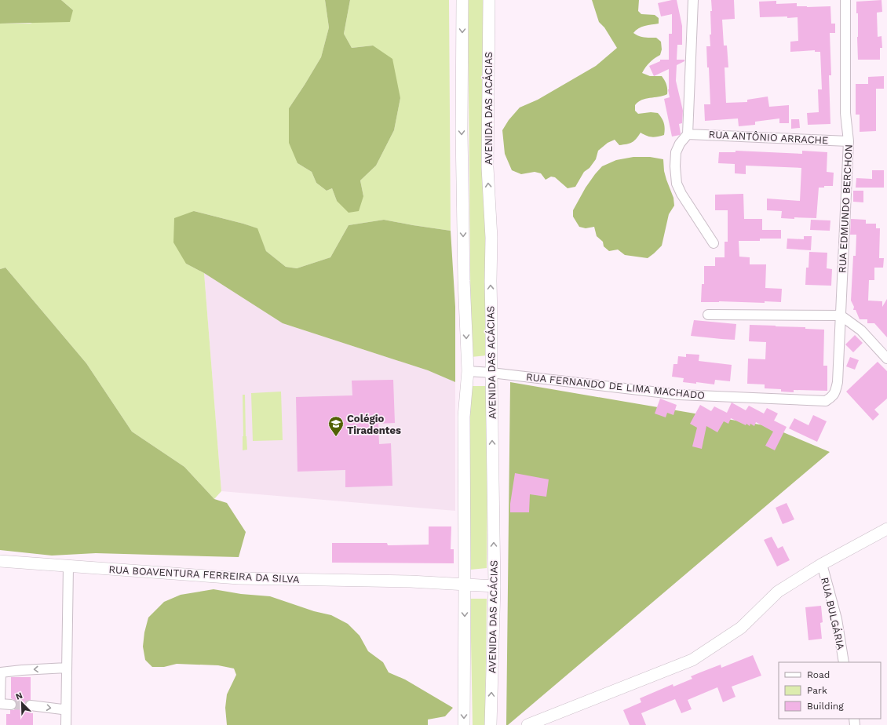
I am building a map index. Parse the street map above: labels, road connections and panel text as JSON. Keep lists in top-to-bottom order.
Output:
{
  "streets": {
    "street": [
      "AVENIDA DAS ACÁCIAS",
      "RUA ANTÔNIO ARRACHE",
      "RUA EDMUNDO BERCHON",
      "RUA FERNANDO DE LIMA MACHADO",
      "RUA BOAVENTURA FERREIRA DA SILVA",
      "RUA BULGÁRIA"
    ]
  },
  "crossings": [
    ["AVENIDA DAS ACÁCIAS", "RUA FERNANDO DE LIMA MACHADO"],
    ["AVENIDA DAS ACÁCIAS", "RUA BOAVENTURA FERREIRA DA SILVA"],
    ["RUA ANTÔNIO ARRACHE", "RUA EDMUNDO BERCHON"],
    ["RUA EDMUNDO BERCHON", "RUA FERNANDO DE LIMA MACHADO"]
  ],
  "places": {
    "school or university": ["Colégio Tiradentes"]
  },
  "legend": ["Road", "Park", "Building"],
  "north": "top left"
}
